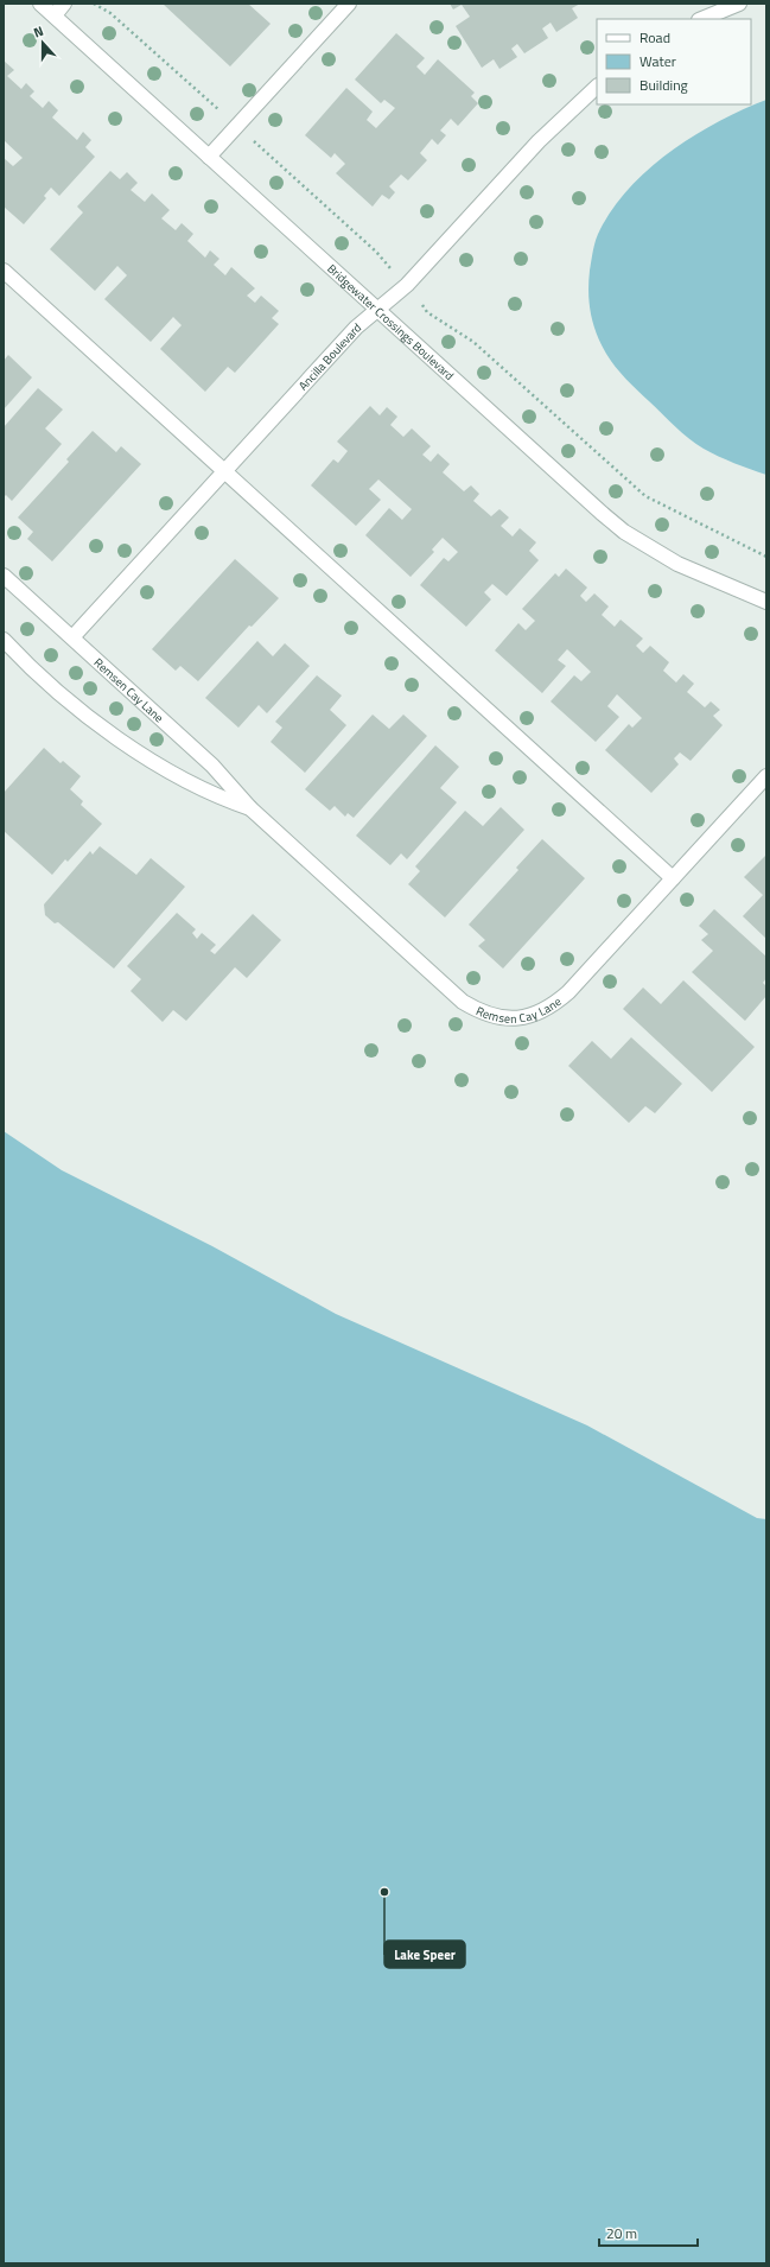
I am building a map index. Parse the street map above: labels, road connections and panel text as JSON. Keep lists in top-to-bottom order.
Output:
{
  "streets": {
    "street": ["Bridgewater Crossings Boulevard", "Ancilla Boulevard", "Remsen Cay Lane"]
  },
  "crossings": [
    ["Bridgewater Crossings Boulevard", "Ancilla Boulevard"],
    ["Ancilla Boulevard", "Remsen Cay Lane"]
  ],
  "places": ["Lake Speer"],
  "legend": ["Road", "Water", "Building"],
  "scale_bar": "20 m",
  "north": "top"
}
